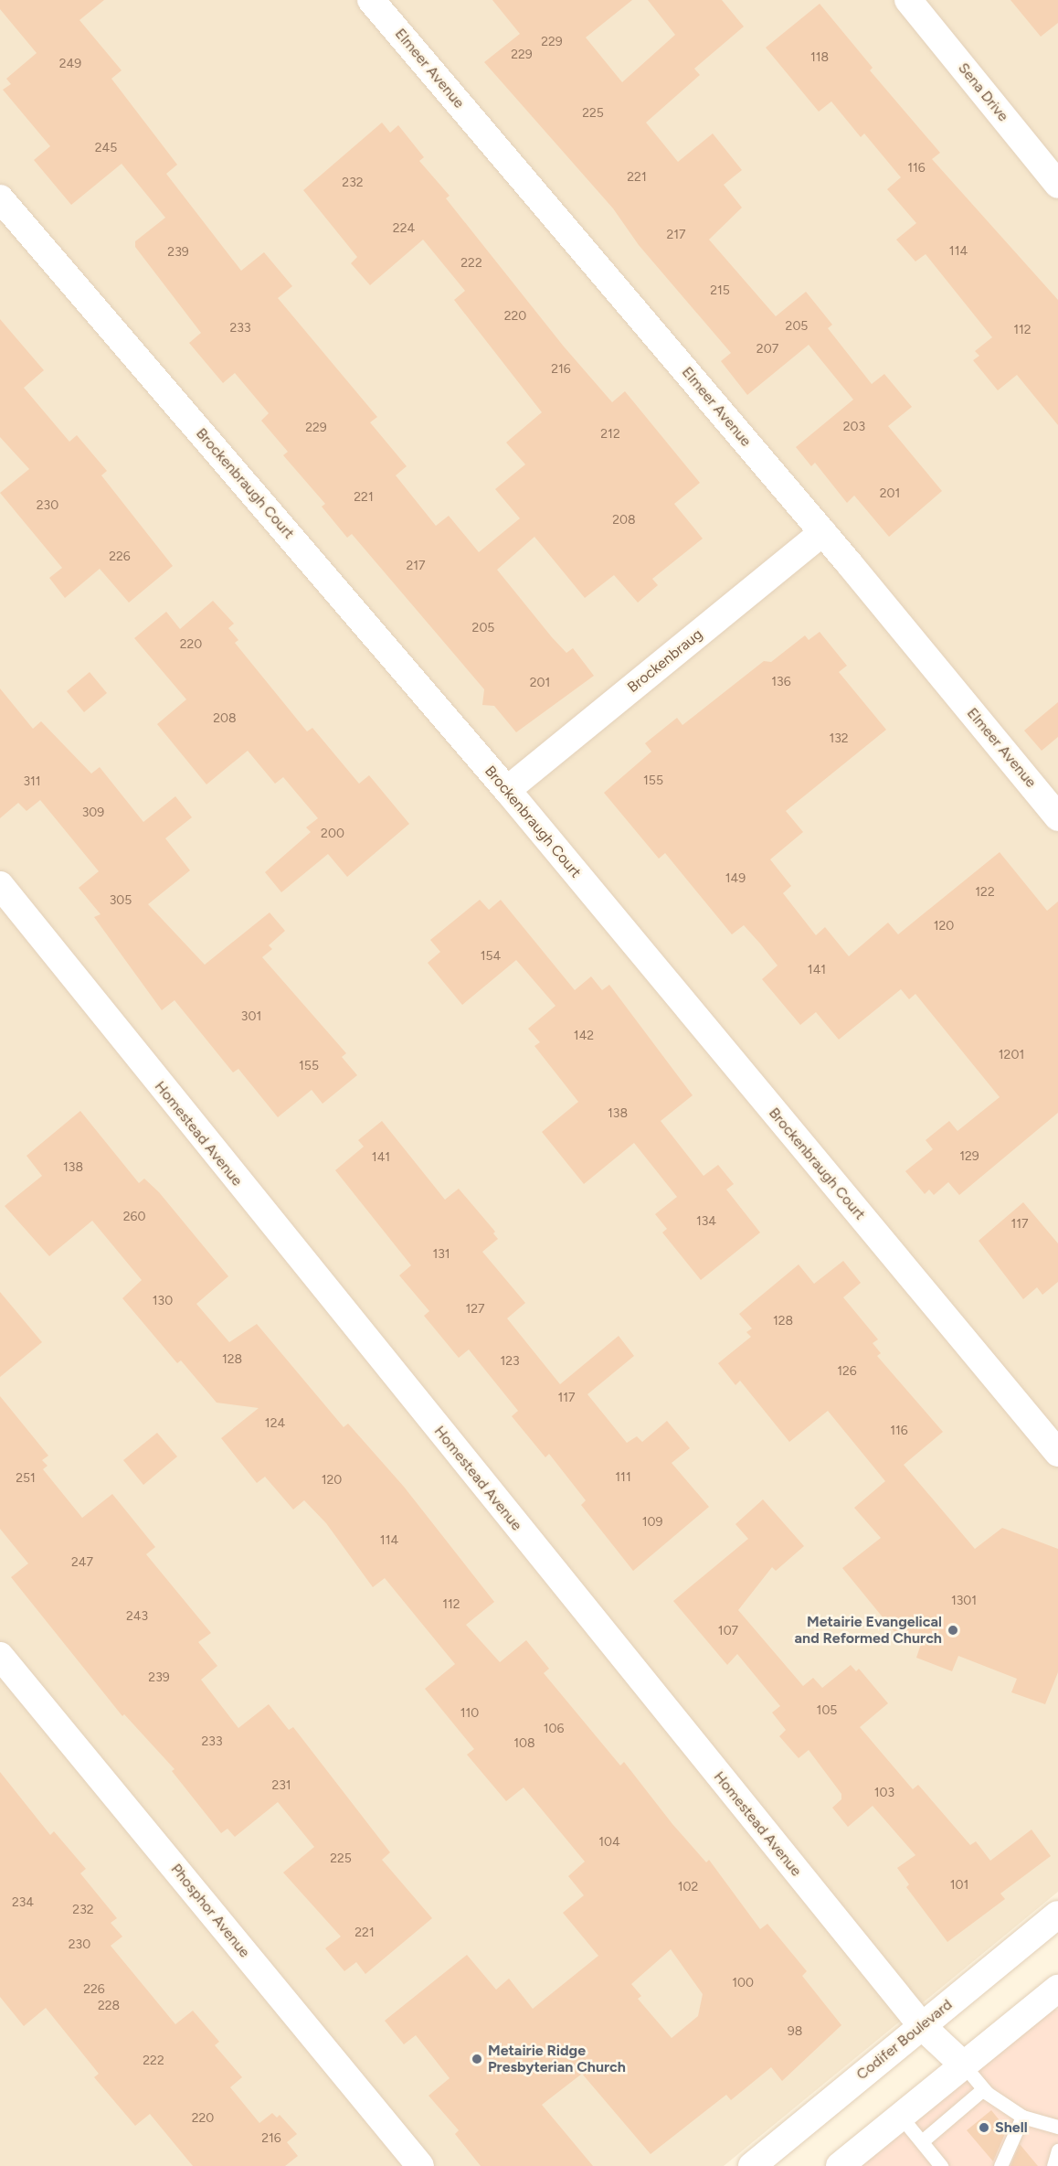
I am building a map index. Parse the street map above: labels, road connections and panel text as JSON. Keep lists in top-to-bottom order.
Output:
{
  "streets": {
    "street": [
      "Elmeer Avenue",
      "Sena Drive",
      "Brockenbraugh Court",
      "Brockenbraug",
      "Homestead Avenue",
      "Phosphor Avenue",
      "Codifer Boulevard"
    ]
  },
  "crossings": [
    ["Elmeer Avenue", "Brockenbraug"],
    ["Brockenbraugh Court", "Brockenbraug"],
    ["Homestead Avenue", "Codifer Boulevard"]
  ],
  "places": ["Metairie Evangelical and Reformed Church", "Metairie Ridge Presbyterian Church", "Shell"],
  "house_numbers": [
    "229",
    "229",
    "118",
    "249",
    "225",
    "245",
    "116",
    "221",
    "232",
    "224",
    "217",
    "114",
    "239",
    "222",
    "215",
    "220",
    "205",
    "233",
    "112",
    "207",
    "216",
    "203",
    "229",
    "212",
    "201",
    "221",
    "230",
    "208",
    "226",
    "217",
    "205",
    "220",
    "136",
    "201",
    "208",
    "132",
    "155",
    "311",
    "309",
    "200",
    "149",
    "122",
    "305",
    "120",
    "154",
    "141",
    "301",
    "142",
    "1201",
    "155",
    "138",
    "129",
    "141",
    "138",
    "260",
    "134",
    "117",
    "131",
    "130",
    "127",
    "128",
    "128",
    "123",
    "126",
    "117",
    "124",
    "116",
    "111",
    "251",
    "120",
    "109",
    "114",
    "247",
    "1301",
    "112",
    "243",
    "107",
    "239",
    "105",
    "110",
    "106",
    "233",
    "108",
    "231",
    "103",
    "104",
    "225",
    "101",
    "102",
    "234",
    "232",
    "221",
    "230",
    "100",
    "226",
    "228",
    "98",
    "222",
    "220",
    "216"
  ]
}
